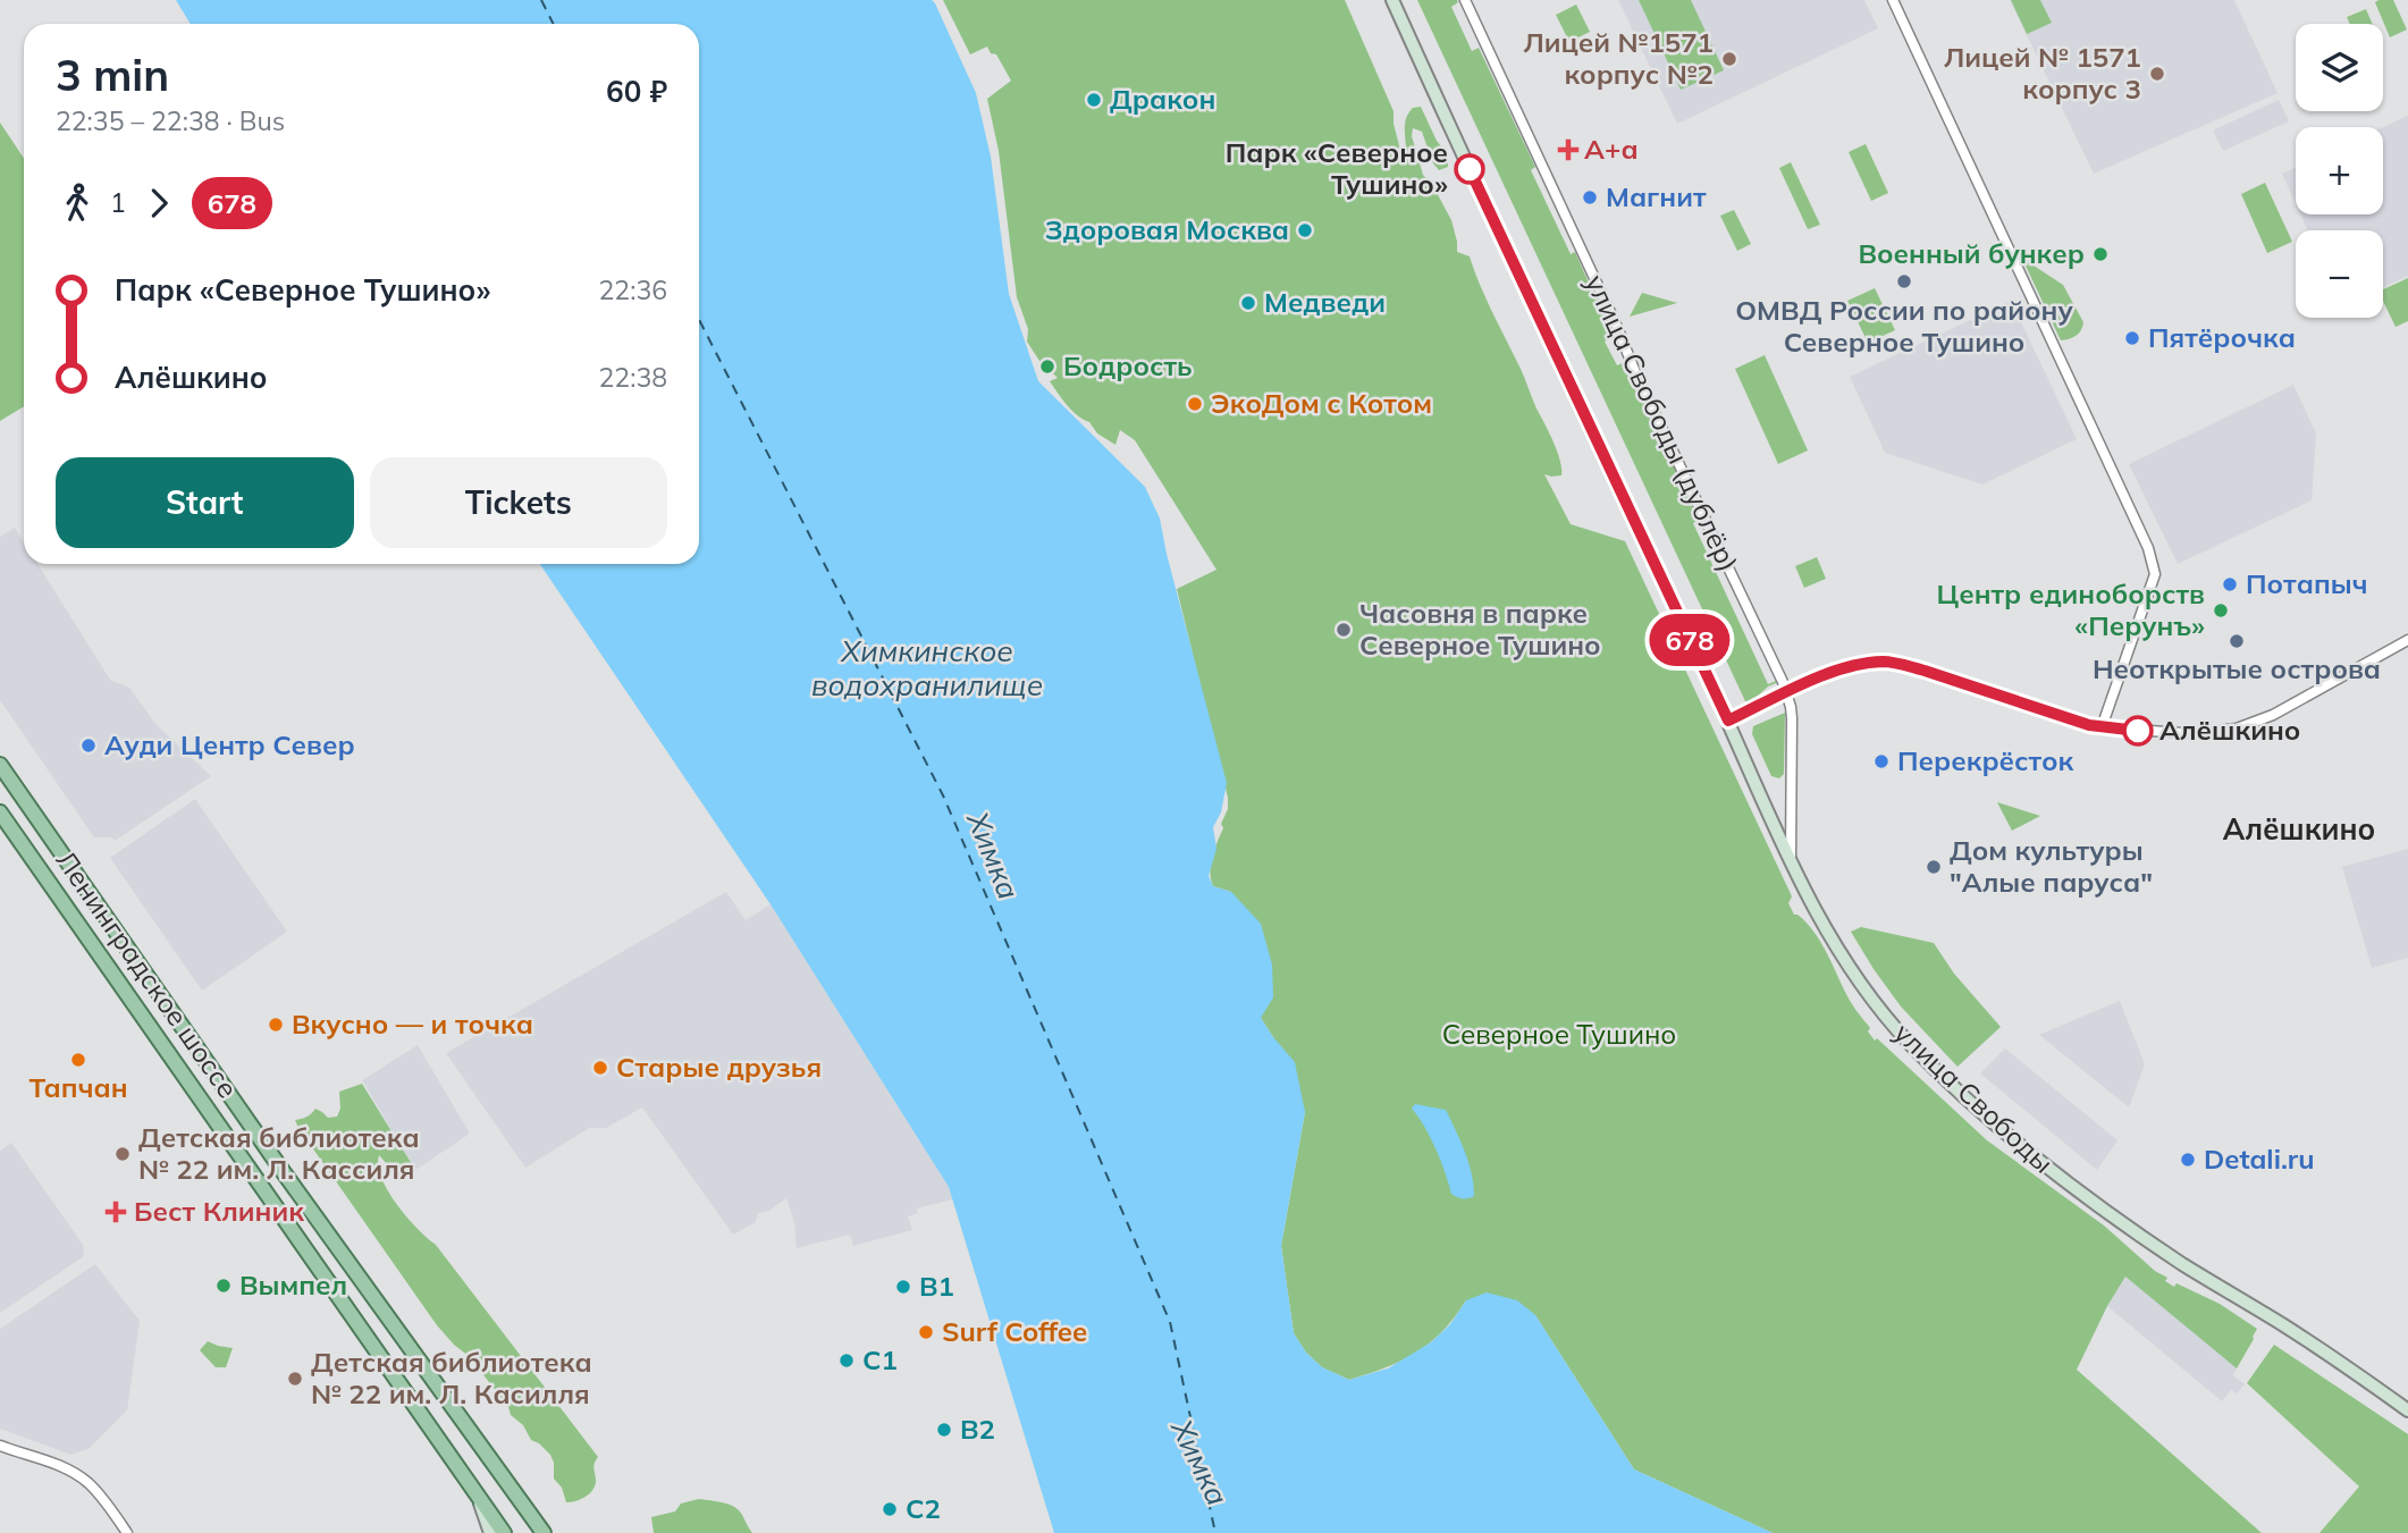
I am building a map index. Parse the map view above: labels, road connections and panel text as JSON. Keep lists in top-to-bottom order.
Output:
{
  "streets": {
    "main road": ["Ленинградское шоссе", "улица Свободы"],
    "street": ["улица Свободы (дублёр)"]
  },
  "crossings": [
    ["улица Свободы (дублёр)", "улица Свободы"]
  ],
  "districts": ["Алёшкино"],
  "water": ["Химкинское водохранилище", "Химка"],
  "parks": ["Северное Тушино"],
  "places": {
    "other": [
      "Лицей №1571 корпус №2",
      "Лицей № 1571 корпус 3",
      "Дракон",
      "Парк «Северное Тушино»",
      "Магнит",
      "Здоровая Москва",
      "Военный бункер",
      "ОМВД России по району Северное Тушино",
      "Медведи",
      "Пятёрочка",
      "Бодрость",
      "ЭкоДом с Котом",
      "Потапыч",
      "Центр единоборств «Перунъ»",
      "Часовня в парке Северное Тушино",
      "Неоткрытые острова",
      "Алёшкино",
      "Ауди Центр Север",
      "Перекрёсток",
      "Дом культуры \"Алые паруса\"",
      "Вкусно — и точка",
      "Тапчан",
      "Старые друзья",
      "Детская библиотека № 22 им. Л. Кассиля",
      "Detali.ru",
      "Вымпел",
      "B1",
      "Surf Coffee",
      "C1",
      "Детская библиотека № 22 им. Л. Касилля",
      "B2",
      "C2"
    ],
    "health": ["А+а", "Бест Клиник"]
  },
  "lines": ["bus line 678"],
  "page": {
    "on_map": "678",
    "map_buttons": ["+", "−"],
    "heading": ["3 min", "22:35 – 22:38 · Bus", "60 ₽"],
    "legs": ["1", "678"],
    "list": [
      {
        "name": "Парк «Северное Тушино»",
        "value": "22:36"
      },
      {
        "name": "Алёшкино",
        "value": "22:38"
      }
    ],
    "buttons": ["Start", "Tickets"]
  }
}
